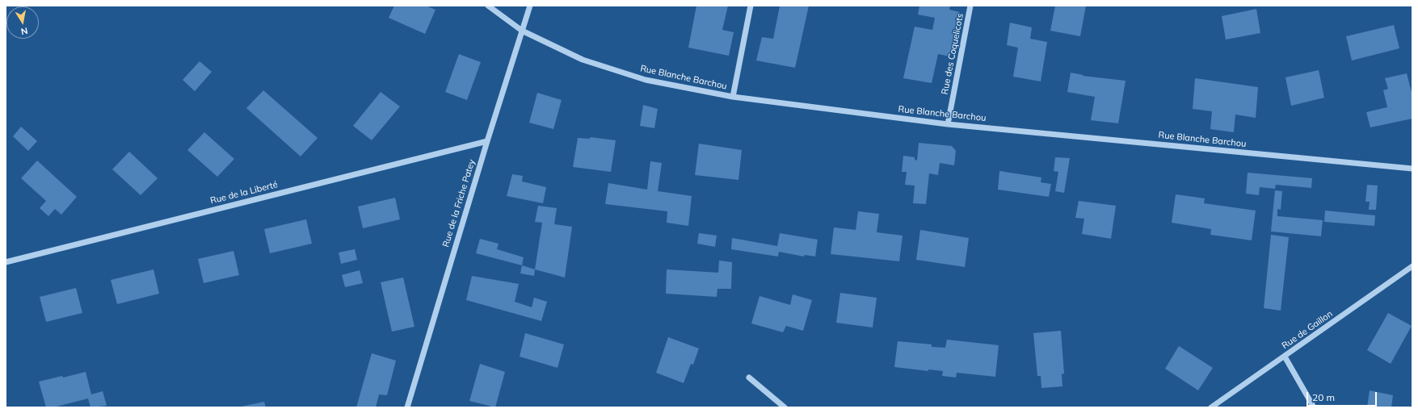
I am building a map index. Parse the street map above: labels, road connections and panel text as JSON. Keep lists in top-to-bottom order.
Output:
{
  "streets": {
    "street": [
      "Rue des Coquelicots",
      "Rue Blanche Barchou",
      "Rue de la Liberté",
      "Rue de la Friche Patey",
      "Rue de Gaillon"
    ]
  },
  "crossings": [
    ["Rue des Coquelicots", "Rue Blanche Barchou"],
    ["Rue Blanche Barchou", "Rue de la Friche Patey"],
    ["Rue de la Liberté", "Rue de la Friche Patey"]
  ],
  "scale_bar": "20 m",
  "north": "bottom"
}
